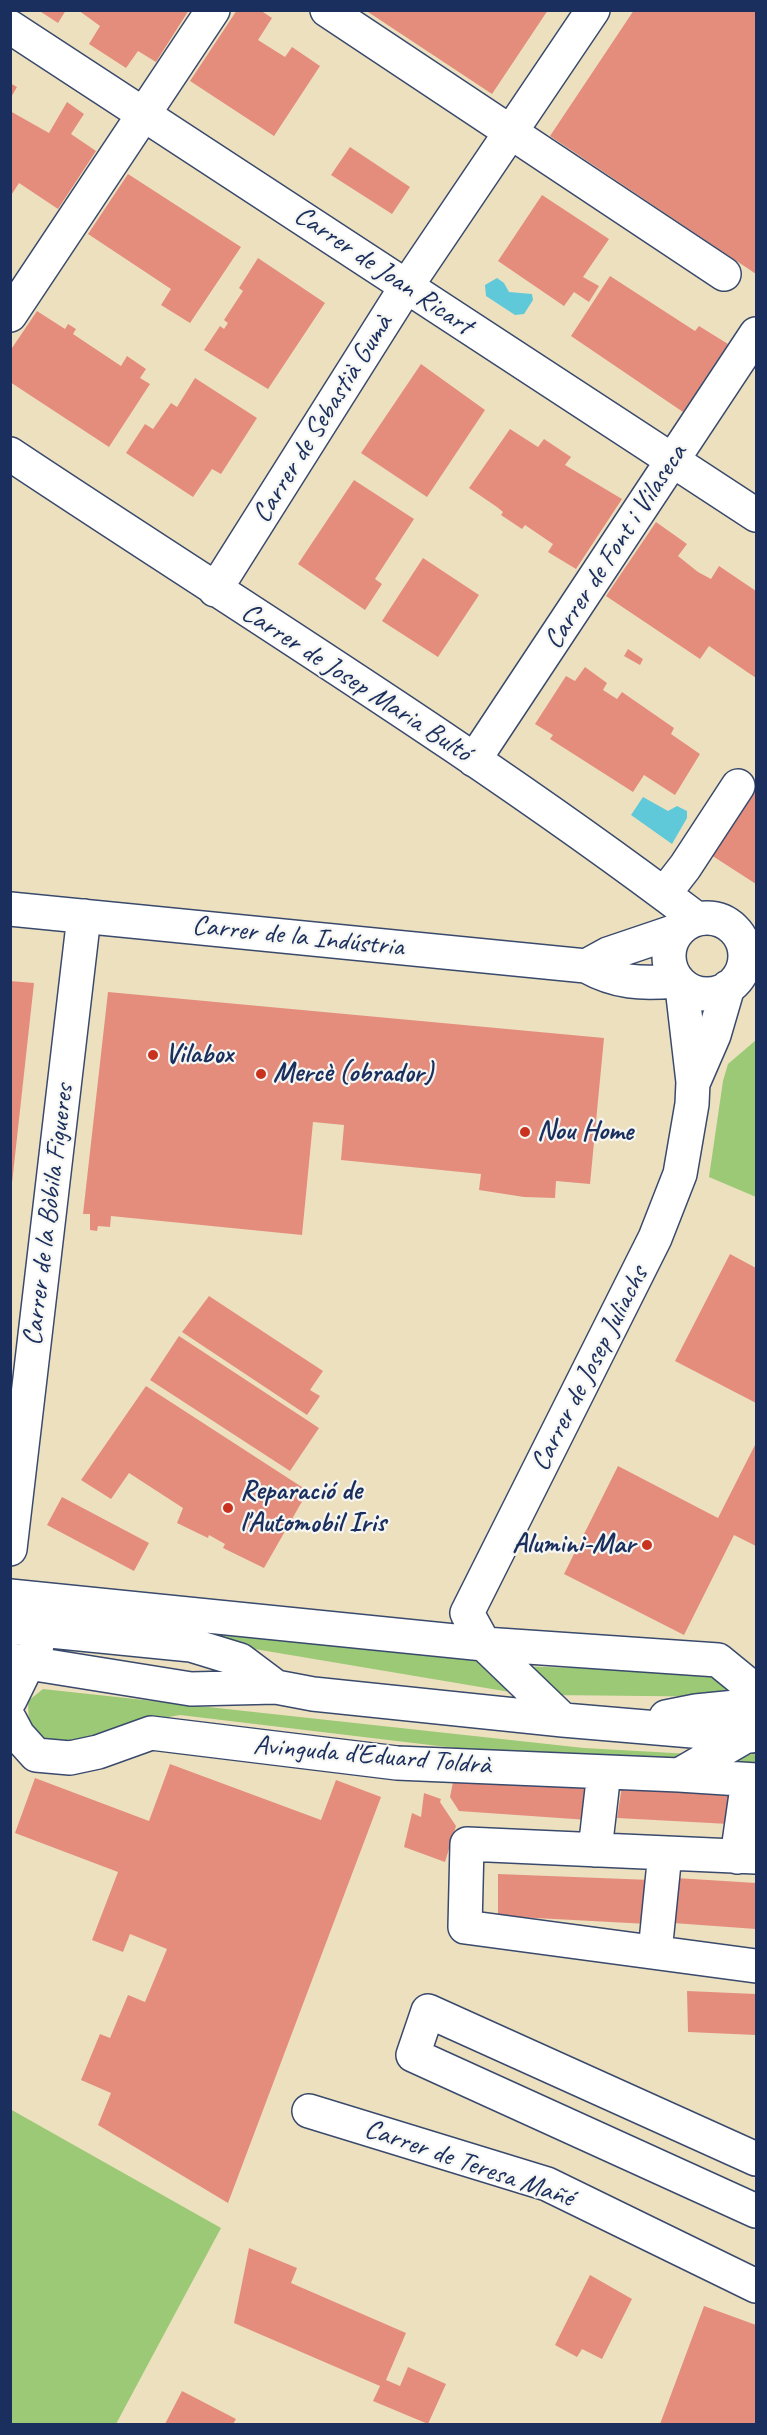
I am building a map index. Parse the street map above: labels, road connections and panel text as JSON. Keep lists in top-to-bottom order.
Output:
{
  "streets": {
    "street": [
      "Carrer de Joan Ricart",
      "Carrer de Sebastià Gumà",
      "Carrer de Font i Vilaseca",
      "Carrer de Josep Maria Bultó",
      "Carrer de la Indústria",
      "Carrer de la Bòbila Figueres",
      "Carrer de Josep Juliachs",
      "Avinguda d'Eduard Toldrà",
      "Carrer de Teresa Mañé"
    ]
  },
  "crossings": [
    ["Carrer de Joan Ricart", "Carrer de Sebastià Gumà"],
    ["Carrer de Joan Ricart", "Carrer de Font i Vilaseca"],
    ["Carrer de Sebastià Gumà", "Carrer de Josep Maria Bultó"],
    ["Carrer de Font i Vilaseca", "Carrer de Josep Maria Bultó"],
    ["Carrer de Josep Maria Bultó", "Carrer de la Indústria"],
    ["Carrer de Josep Maria Bultó", "Carrer de Josep Juliachs"],
    ["Carrer de la Indústria", "Carrer de la Bòbila Figueres"],
    ["Carrer de la Indústria", "Carrer de Josep Juliachs"]
  ],
  "places": [
    "Vilabox",
    "Mercè (obrador)",
    "Nou Home",
    "Reparació de l'Automobil Iris",
    "Alumini-Mar"
  ]
}
